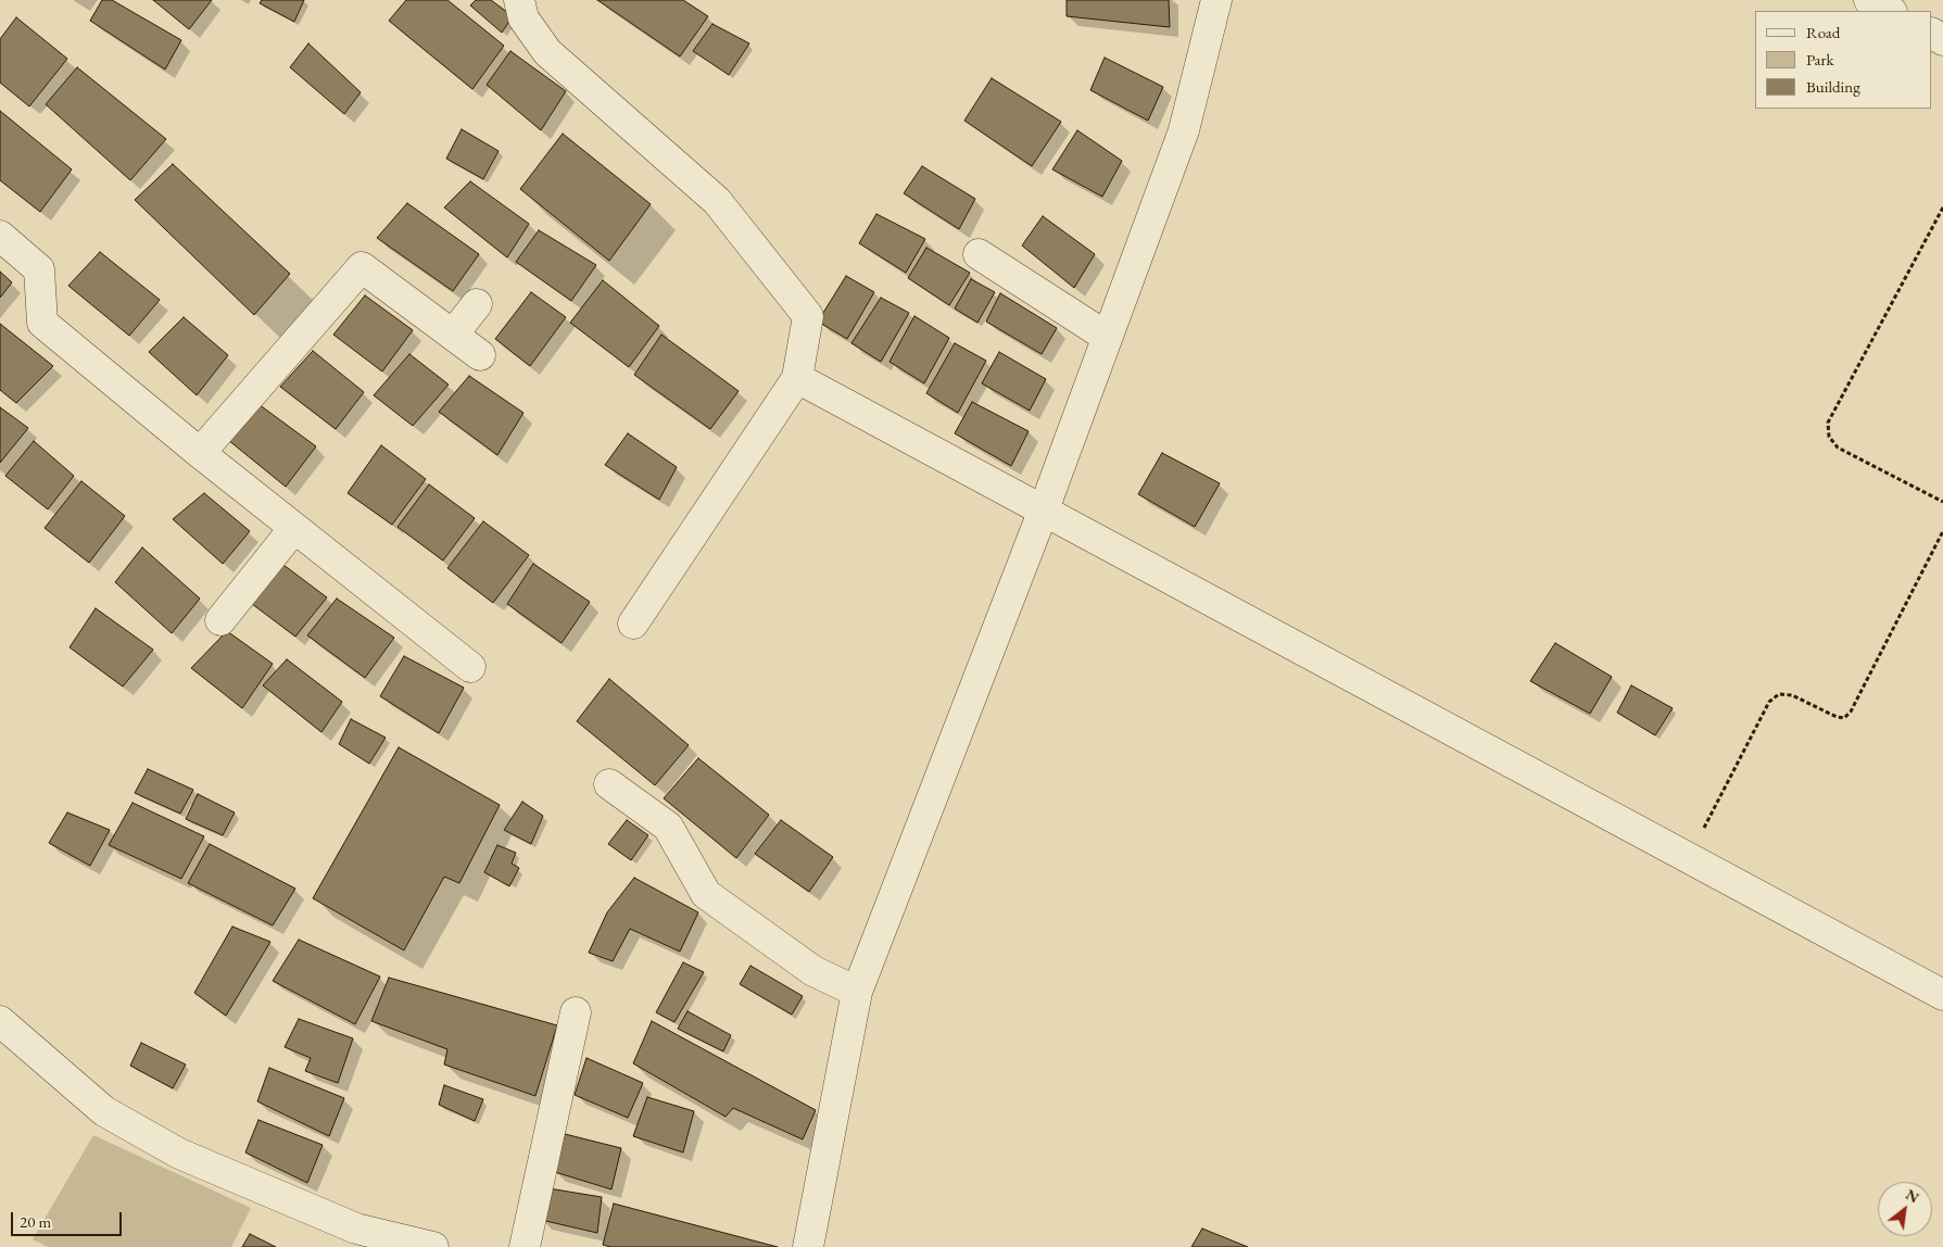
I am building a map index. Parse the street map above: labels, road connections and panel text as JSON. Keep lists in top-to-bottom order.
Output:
{
  "legend": ["Road", "Park", "Building"],
  "scale_bar": "20 m",
  "north": "top right"
}
